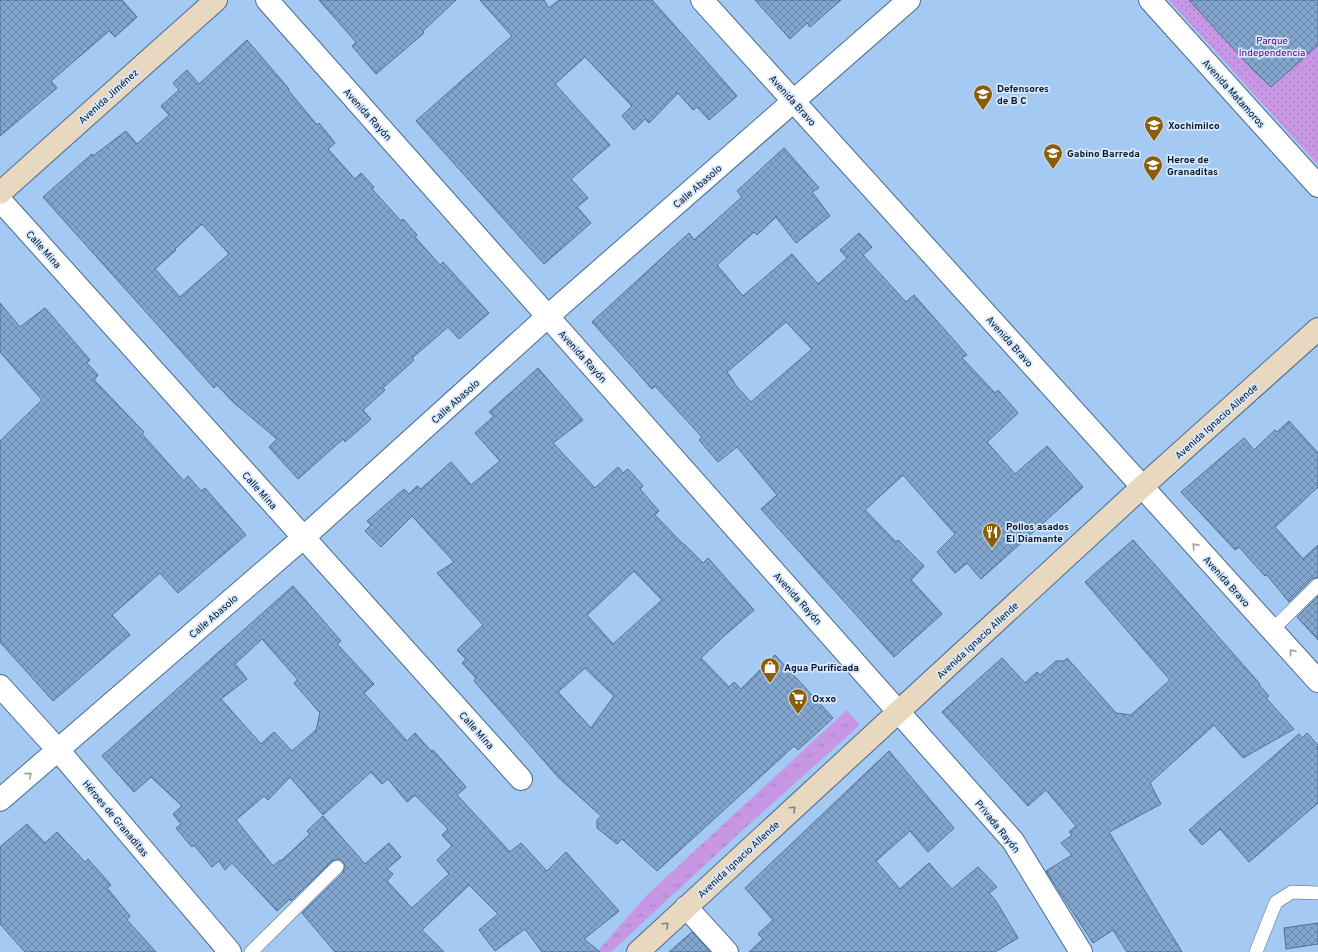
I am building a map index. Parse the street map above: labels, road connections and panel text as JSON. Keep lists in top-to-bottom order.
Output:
{
  "streets": {
    "main road": ["Avenida Jiménez", "Avenida Ignacio Allende"],
    "street": [
      "Avenida Matamoros",
      "Avenida Bravo",
      "Avenida Rayón",
      "Calle Abasolo",
      "Calle Mina",
      "Héroes de Granaditas",
      "Privada Rayón"
    ]
  },
  "crossings": [
    ["Avenida Bravo", "Calle Abasolo"],
    ["Avenida Bravo", "Avenida Ignacio Allende"],
    ["Avenida Rayón", "Calle Abasolo"],
    ["Avenida Rayón", "Avenida Ignacio Allende"],
    ["Avenida Rayón", "Privada Rayón"],
    ["Calle Abasolo", "Calle Mina"],
    ["Calle Abasolo", "Héroes de Granaditas"],
    ["Avenida Ignacio Allende", "Privada Rayón"]
  ],
  "one_way": ["Avenida Ignacio Allende"],
  "parks": ["Parque Independencia"],
  "places": {
    "school or university": [
      "Defensores de B C",
      "Xochimilco",
      "Gabino Barreda",
      "Heroe de Granaditas"
    ],
    "restaurant": ["Pollos asados El Diamante"],
    "shop": ["Agua Purificada"],
    "supermarket": ["Oxxo"]
  }
}
